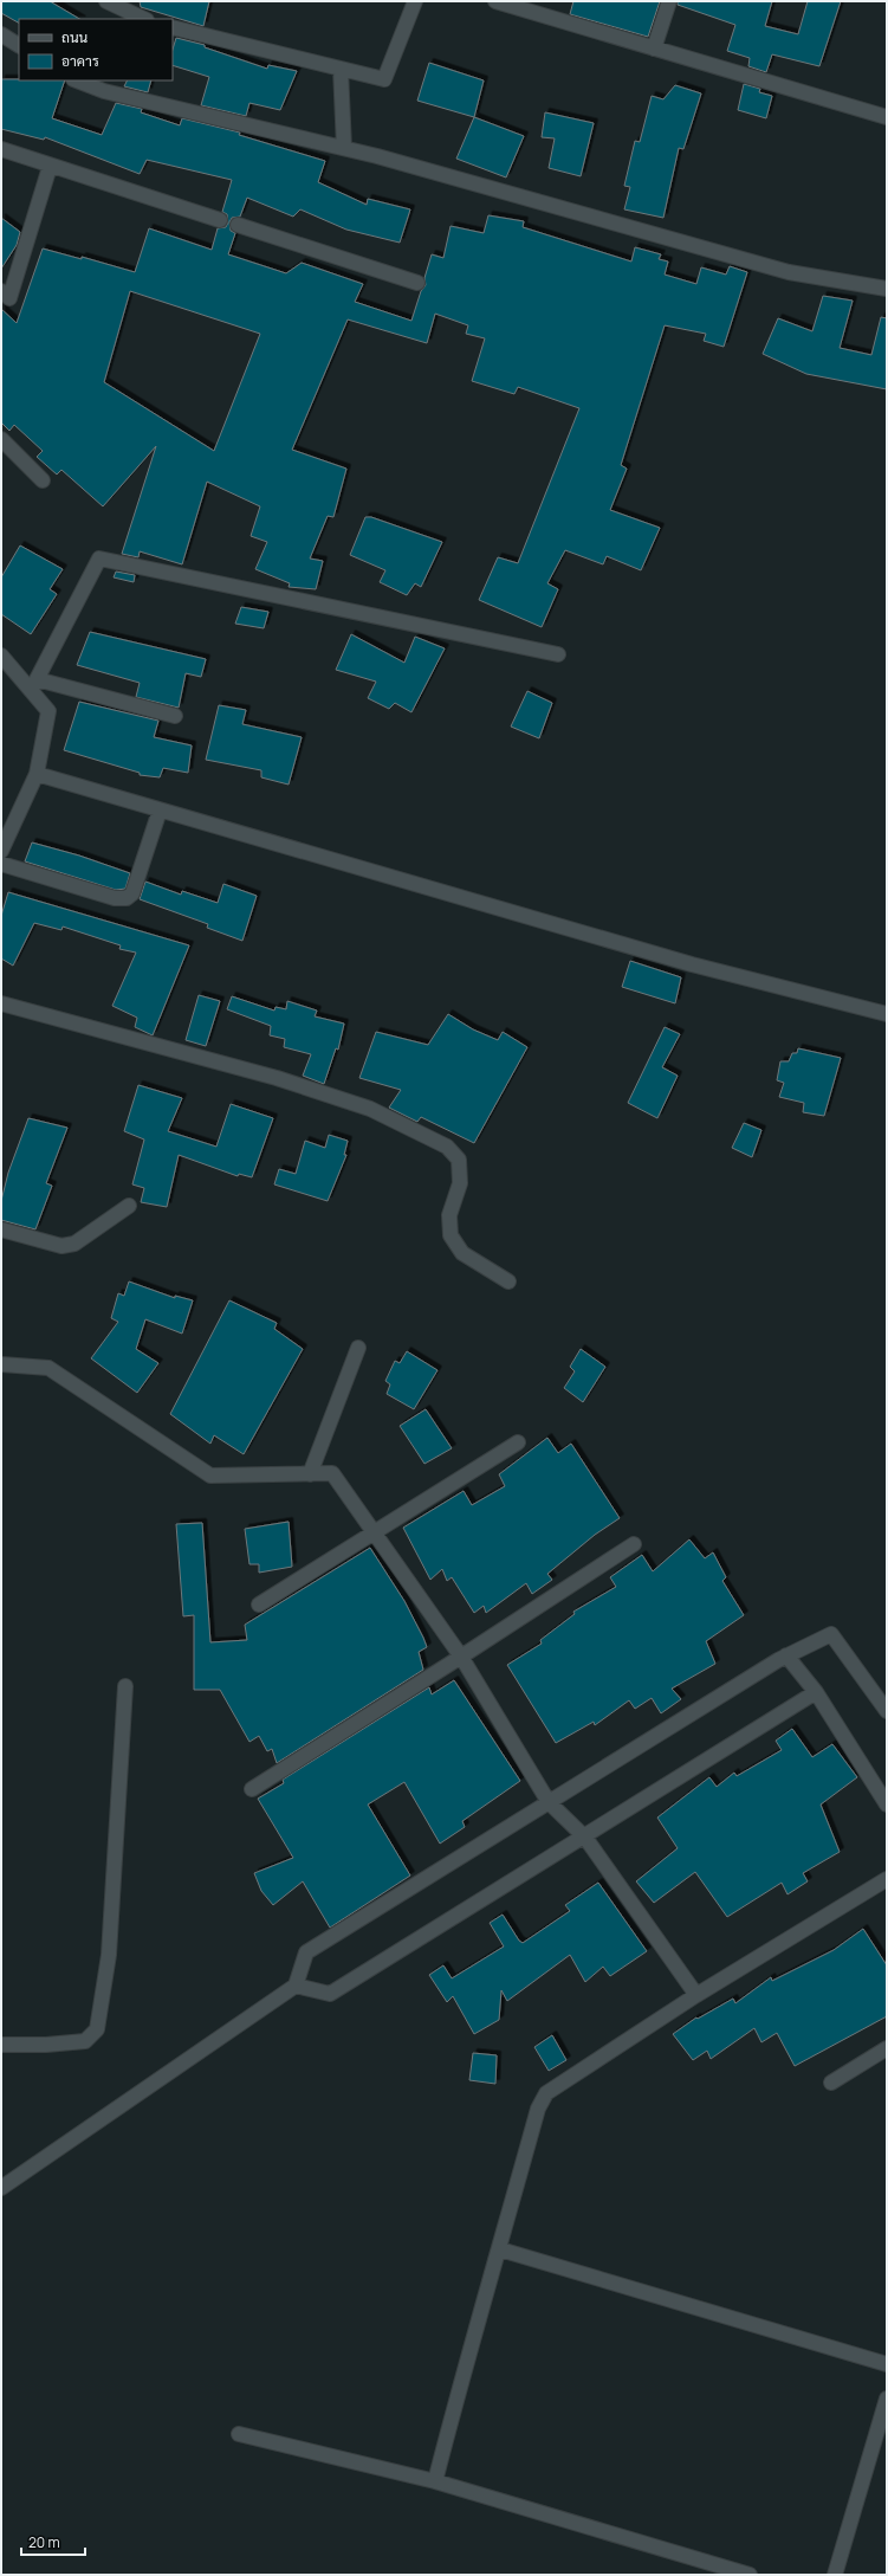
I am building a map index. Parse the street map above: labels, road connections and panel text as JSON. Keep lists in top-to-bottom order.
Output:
{
  "legend": ["ถนน", "อาคาร"],
  "scale_bar": "20 m"
}
